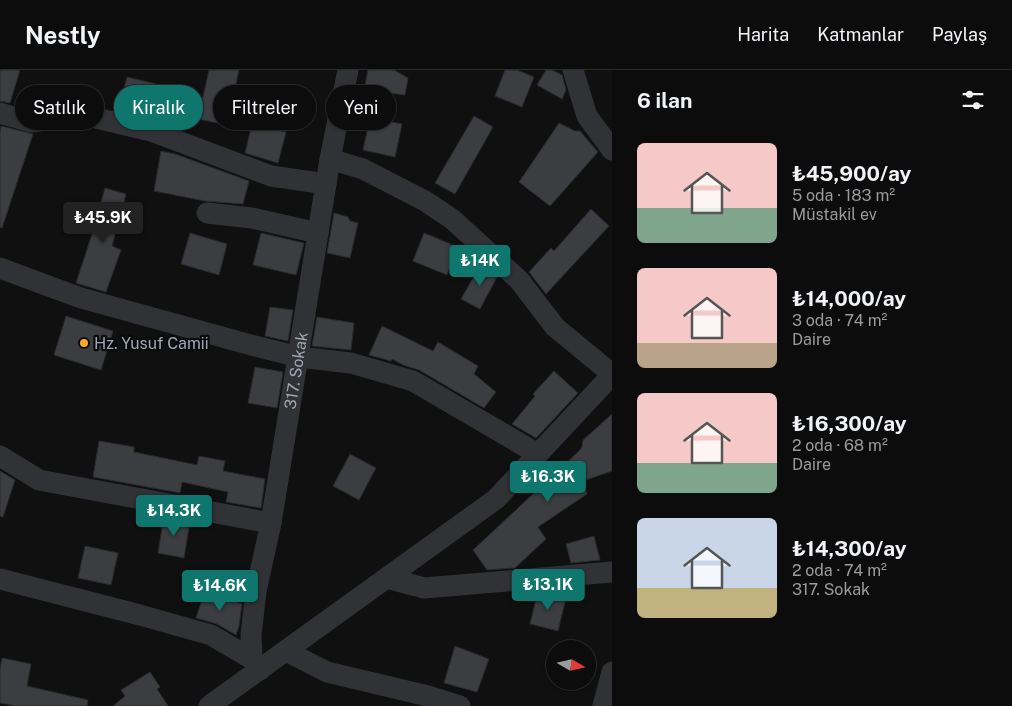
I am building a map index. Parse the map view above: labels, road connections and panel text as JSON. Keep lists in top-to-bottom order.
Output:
{
  "streets": {
    "street": ["317. Sokak"]
  },
  "places": ["Hz. Yusuf Camii"],
  "north": "right",
  "page": {
    "header": "Nestly",
    "nav": ["Harita", "Katmanlar", "Paylaş"],
    "heading": "6 ilan",
    "chip": [
      "Satılık",
      "Kiralık",
      "Filtreler",
      "Yeni"
    ],
    "list": [
      {
        "name": "₺45,900/ay",
        "note": "5 oda · 183 m² · Müstakil ev"
      },
      {
        "name": "₺14,000/ay",
        "note": "3 oda · 74 m² · Daire"
      },
      {
        "name": "₺16,300/ay",
        "note": "2 oda · 68 m² · Daire"
      },
      {
        "name": "₺14,300/ay",
        "note": "2 oda · 74 m² · 317. Sokak"
      }
    ],
    "price": [
      "₺45.9K",
      "₺14K",
      "₺16.3K",
      "₺14.3K",
      "₺13.1K",
      "₺14.6K"
    ]
  }
}
